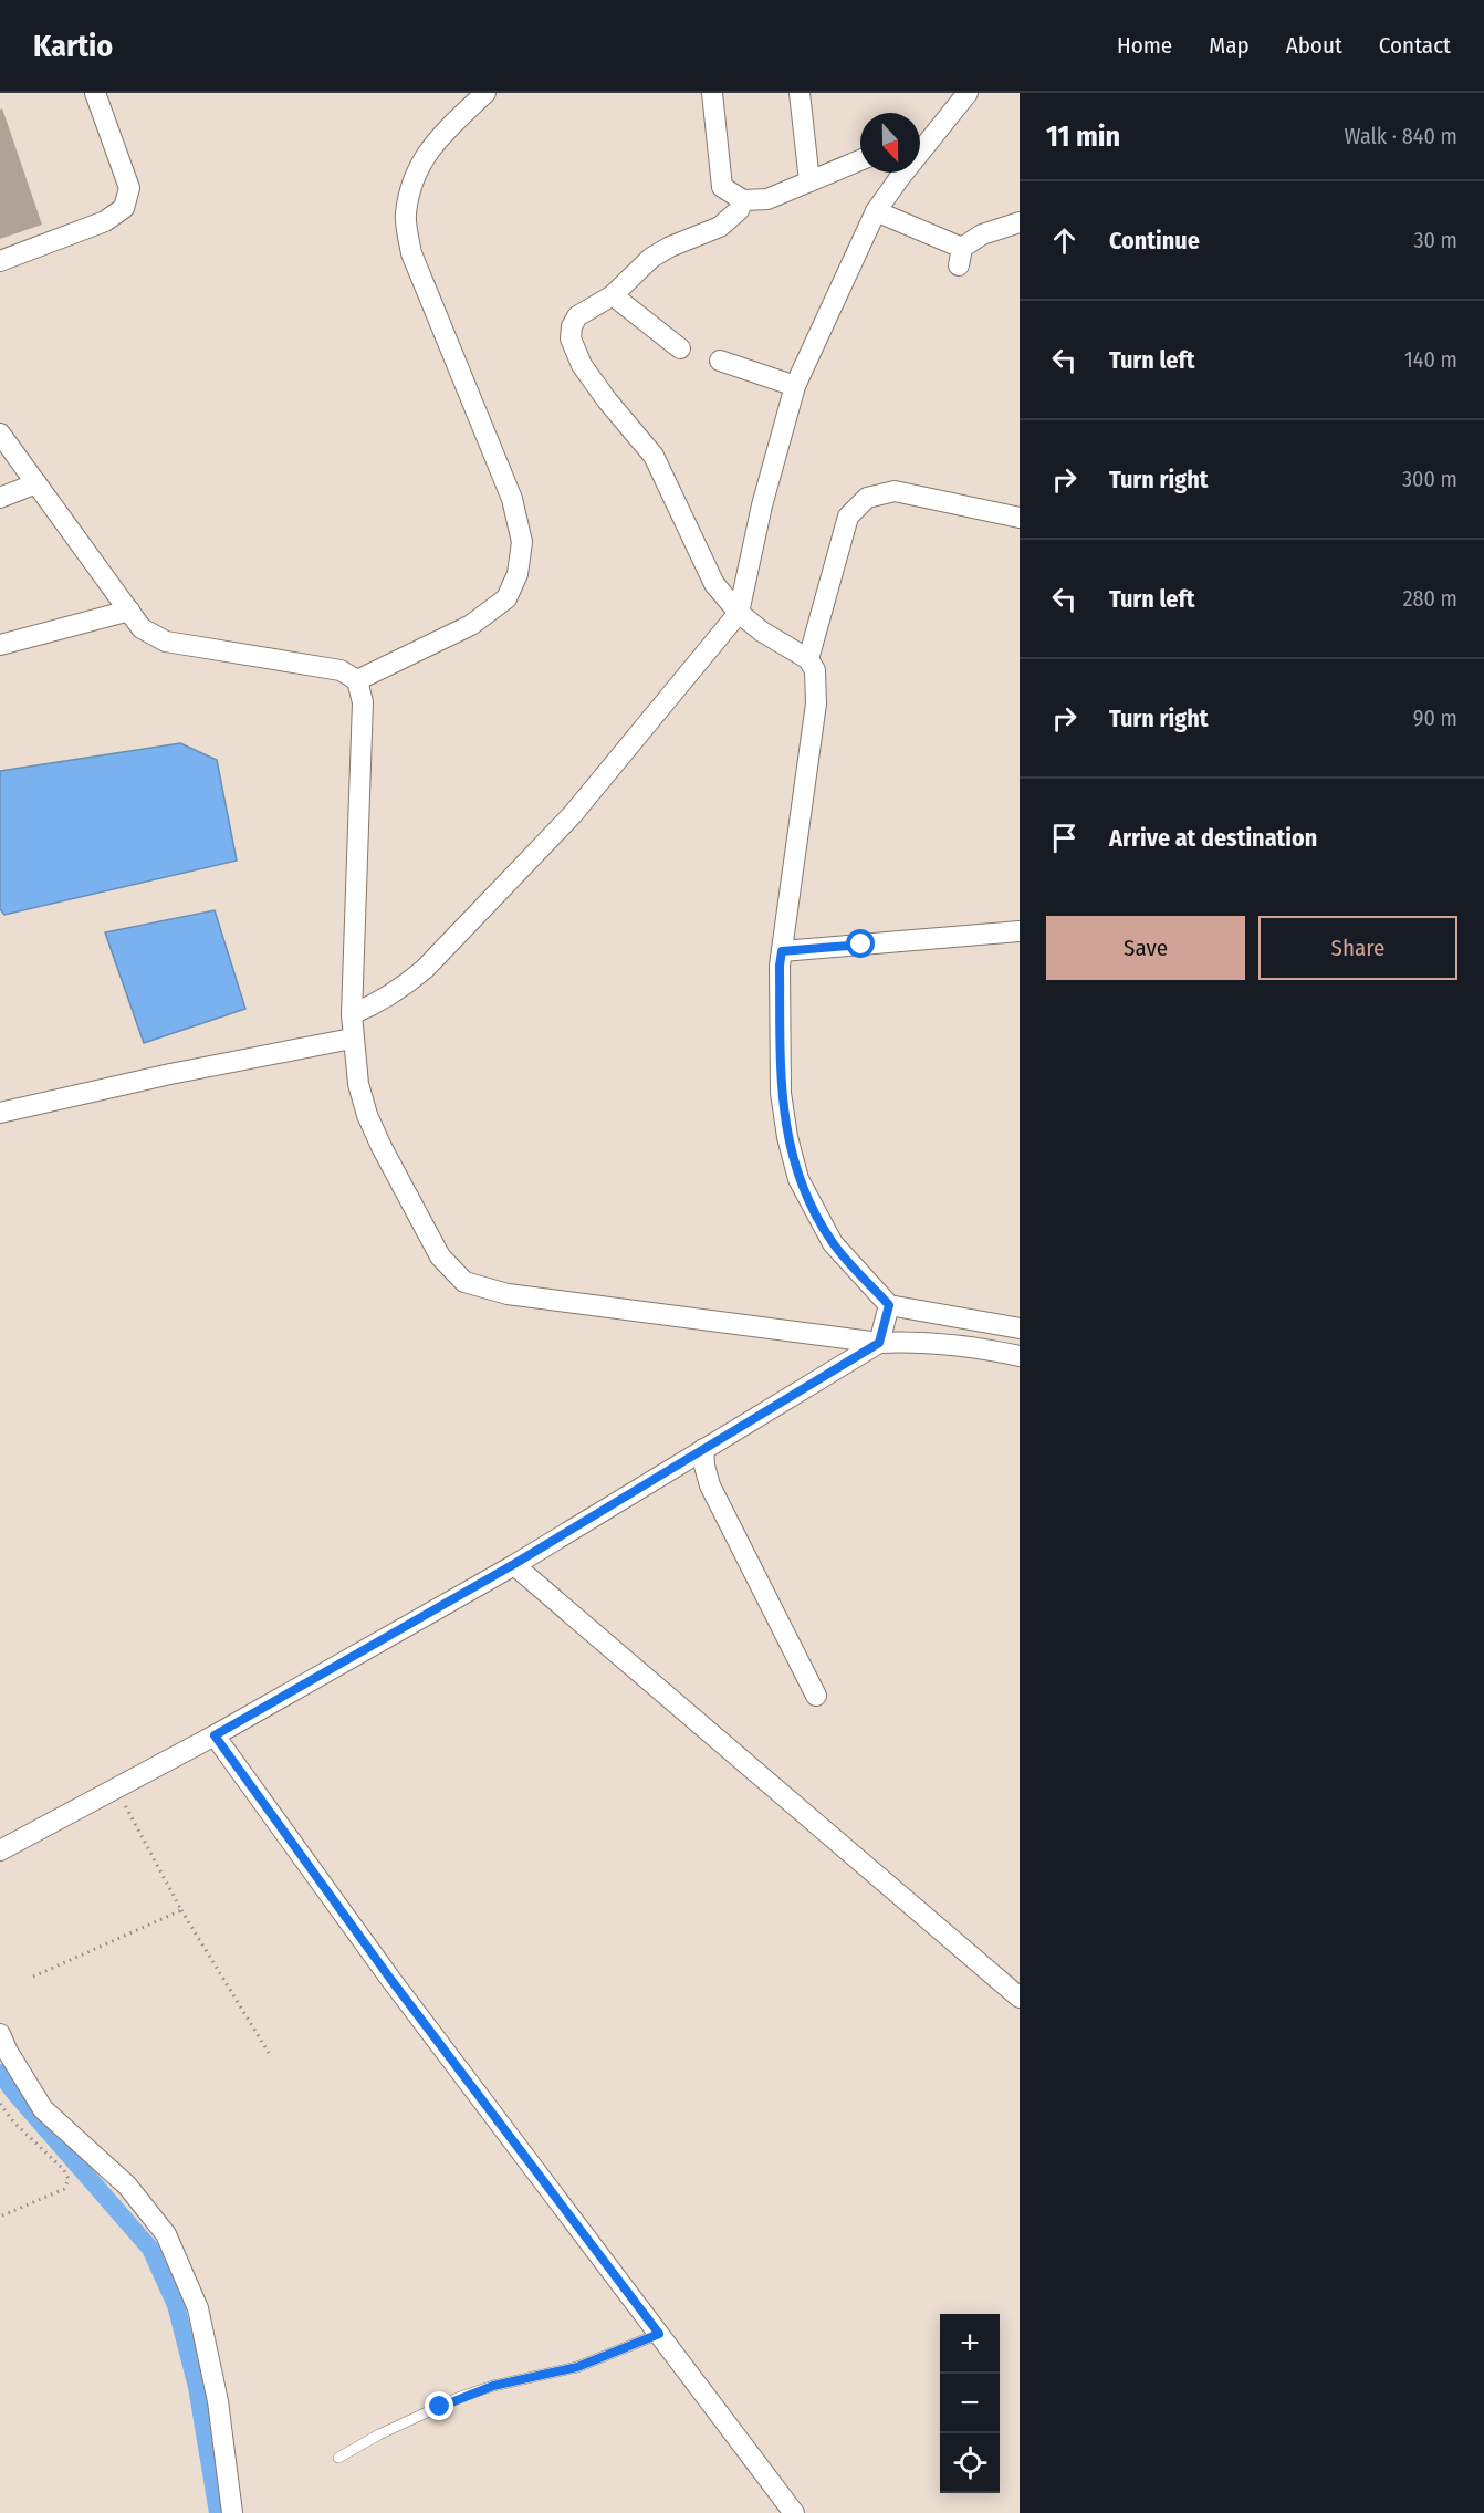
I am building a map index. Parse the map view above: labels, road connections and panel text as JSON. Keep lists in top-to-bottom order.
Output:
{
  "north": "bottom",
  "page": {
    "header": "Kartio",
    "nav": [
      "Home",
      "Map",
      "About",
      "Contact"
    ],
    "heading": ["11 min", "Walk · 840 m"],
    "list": [
      ["Continue", "30 m"],
      ["Turn left", "140 m"],
      ["Turn right", "300 m"],
      ["Turn left", "280 m"],
      ["Turn right", "90 m"],
      "Arrive at destination"
    ],
    "buttons": ["Save", "Share"],
    "map_buttons": ["+", "−"]
  }
}
